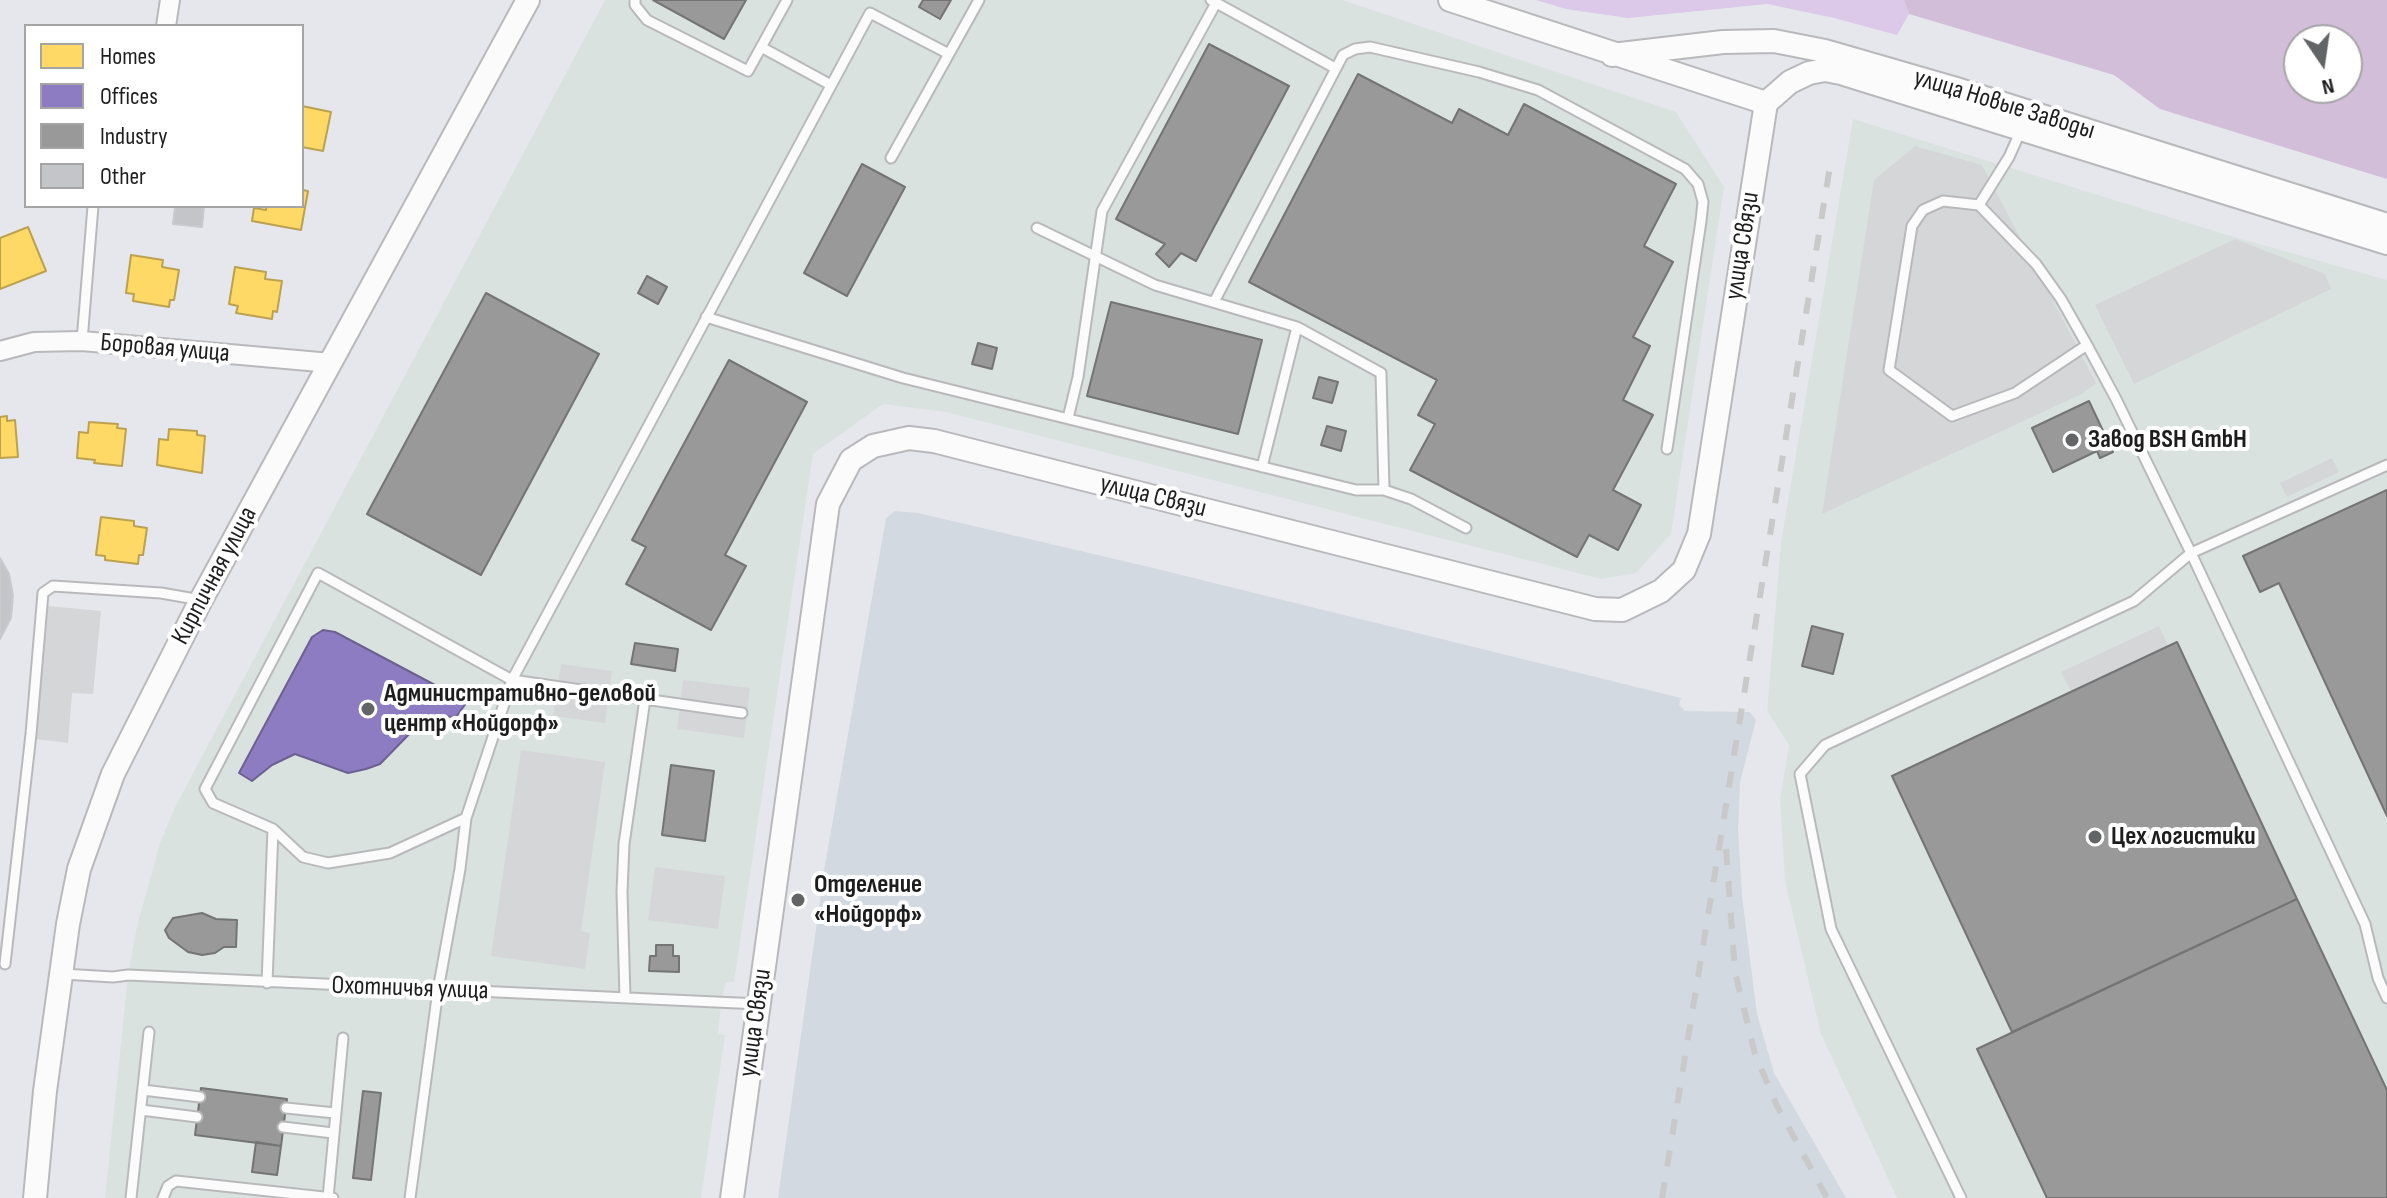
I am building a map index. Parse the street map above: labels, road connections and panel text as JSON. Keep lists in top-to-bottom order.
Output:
{
  "streets": {
    "street": [
      "улица Новые Заводы",
      "улица Связи",
      "Боровая улица",
      "Кирпичная улица"
    ],
    "lane": ["Охотничья улица"]
  },
  "crossings": [
    ["улица Новые Заводы", "улица Связи"],
    ["улица Связи", "Охотничья улица"],
    ["Боровая улица", "Кирпичная улица"],
    ["Кирпичная улица", "Охотничья улица"]
  ],
  "places": [
    "Завод BSH GmbH",
    "Административно-деловой центр «Нойдорф»",
    "Цех логистики",
    "Отделение «Нойдорф»"
  ],
  "legend": [
    "Homes",
    "Offices",
    "Industry",
    "Other"
  ],
  "north": "bottom"
}
